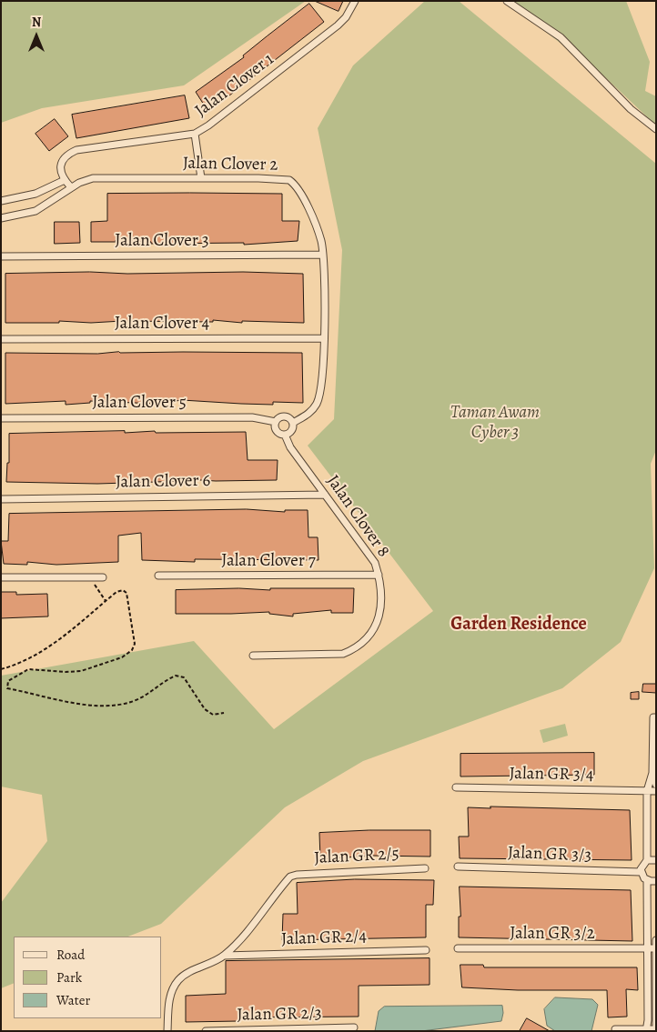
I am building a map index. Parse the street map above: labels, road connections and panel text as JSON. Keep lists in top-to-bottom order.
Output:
{
  "streets": {
    "street": [
      "Jalan Clover 1",
      "Jalan Clover 2",
      "Jalan Clover 3",
      "Jalan Clover 4",
      "Jalan Clover 5",
      "Jalan Clover 6",
      "Jalan Clover 8",
      "Jalan Clover 7",
      "Jalan GR 3/4",
      "Jalan GR 3/3",
      "Jalan GR 2/5",
      "Jalan GR 3/2",
      "Jalan GR 2/4",
      "Jalan GR 2/3"
    ]
  },
  "crossings": [
    ["Jalan Clover 2", "Jalan Clover 3"],
    ["Jalan Clover 2", "Jalan Clover 4"],
    ["Jalan Clover 2", "Jalan Clover 5"],
    ["Jalan Clover 2", "Jalan Clover 8"],
    ["Jalan Clover 5", "Jalan Clover 8"],
    ["Jalan Clover 6", "Jalan Clover 8"],
    ["Jalan Clover 8", "Jalan Clover 7"],
    ["Jalan GR 2/5", "Jalan GR 2/4"]
  ],
  "districts": ["Garden Residence"],
  "parks": ["Taman Awam Cyber 3"],
  "legend": ["Road", "Park", "Water"],
  "north": "top"
}
